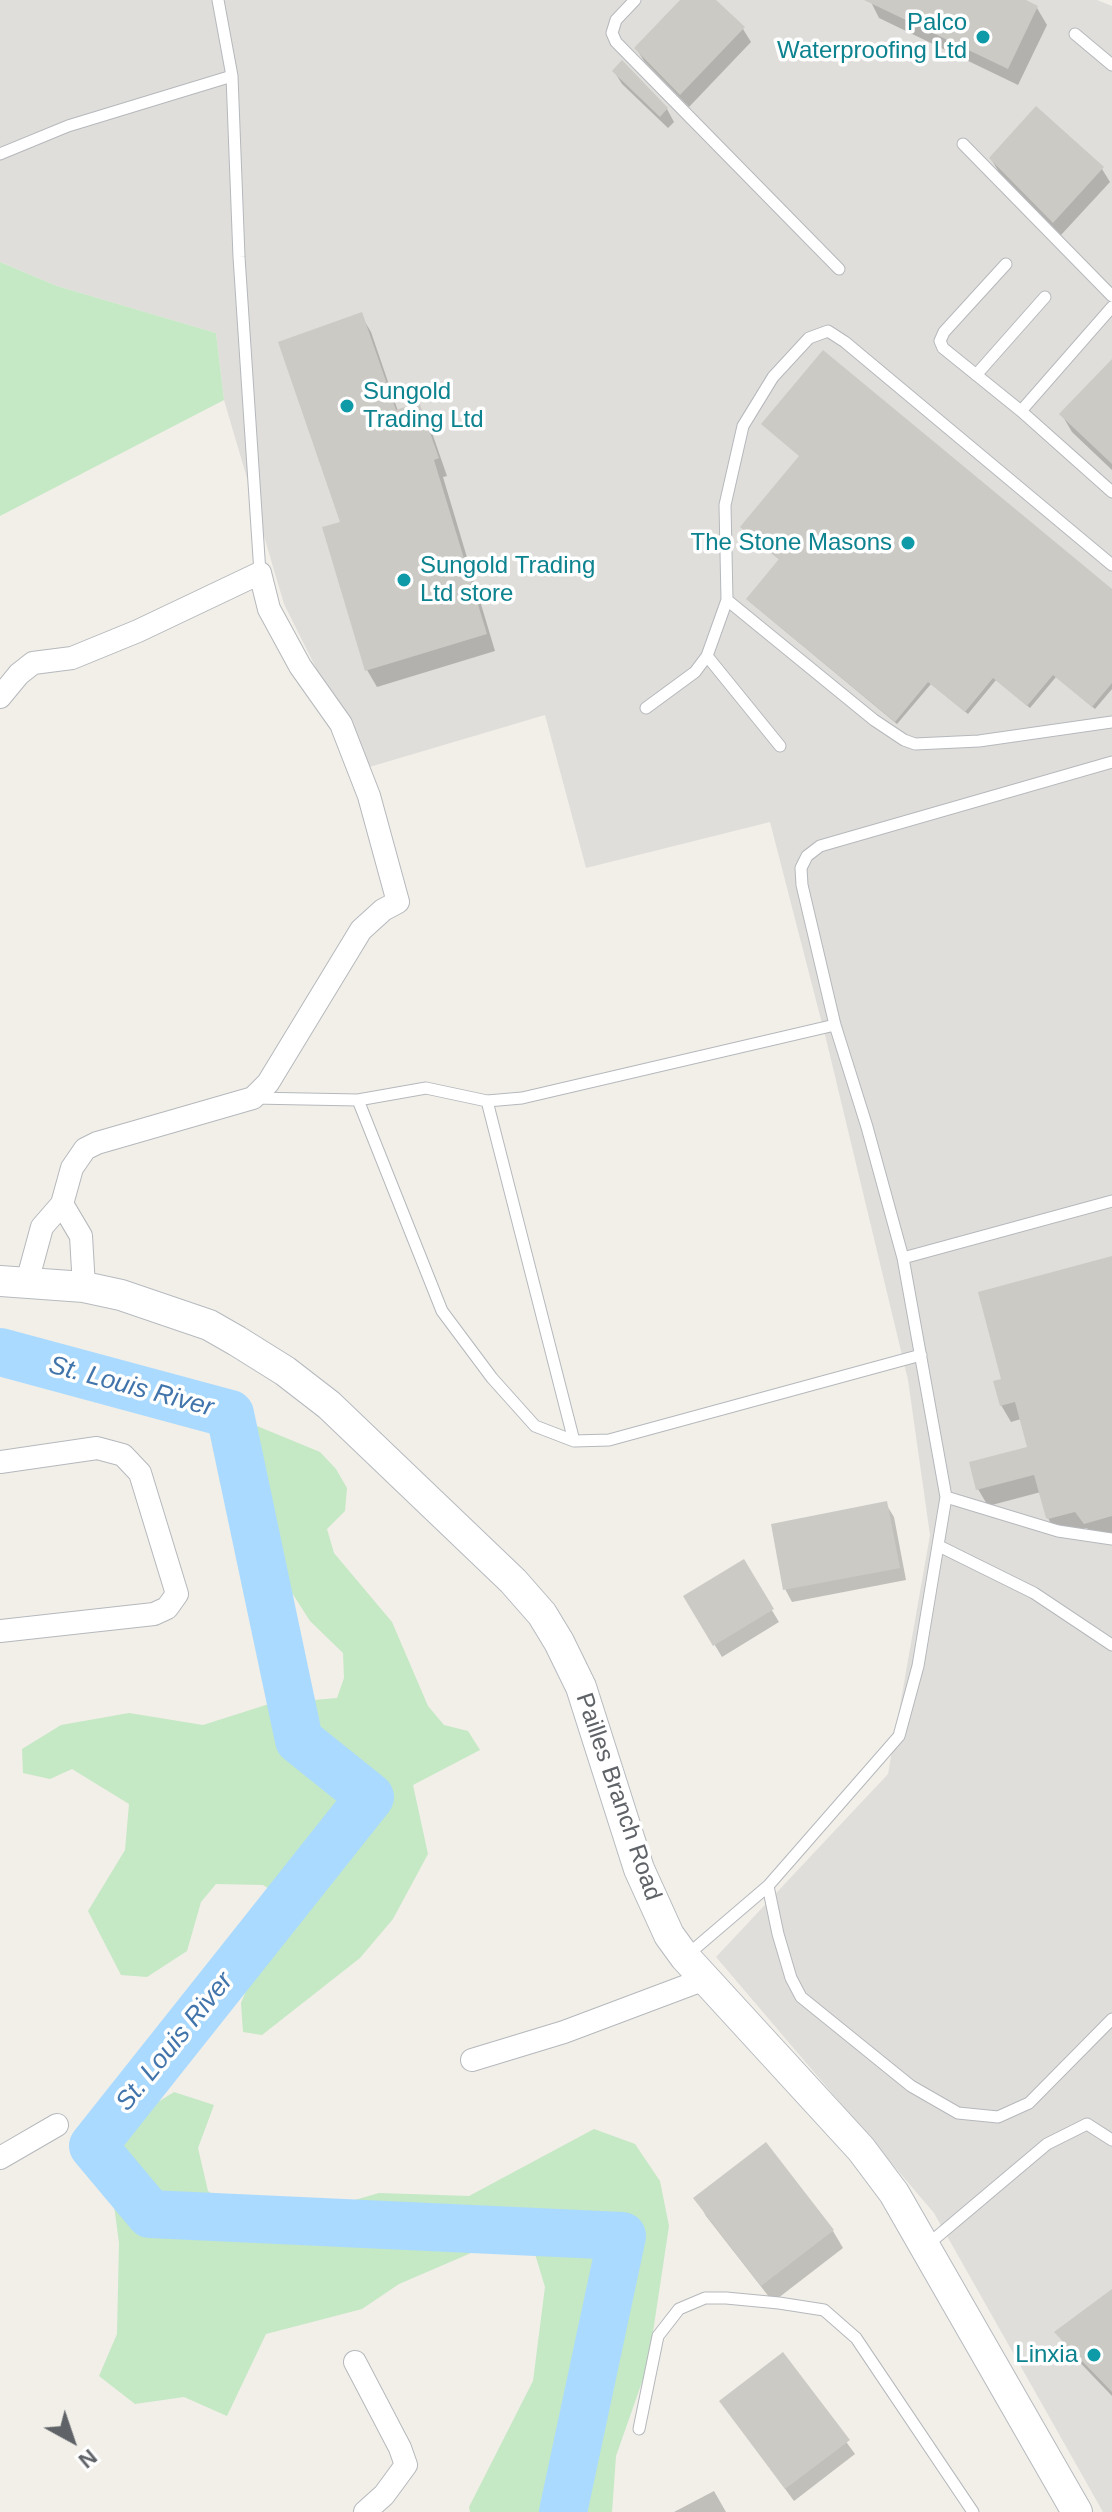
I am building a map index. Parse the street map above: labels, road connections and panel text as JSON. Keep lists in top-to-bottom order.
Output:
{
  "streets": {
    "main road": ["Pailles Branch Road"]
  },
  "water": ["St. Louis River"],
  "places": [
    "Palco Waterproofing Ltd",
    "Sungold Trading Ltd",
    "The Stone Masons",
    "Sungold Trading Ltd store",
    "Linxia"
  ],
  "north": "bottom right"
}
